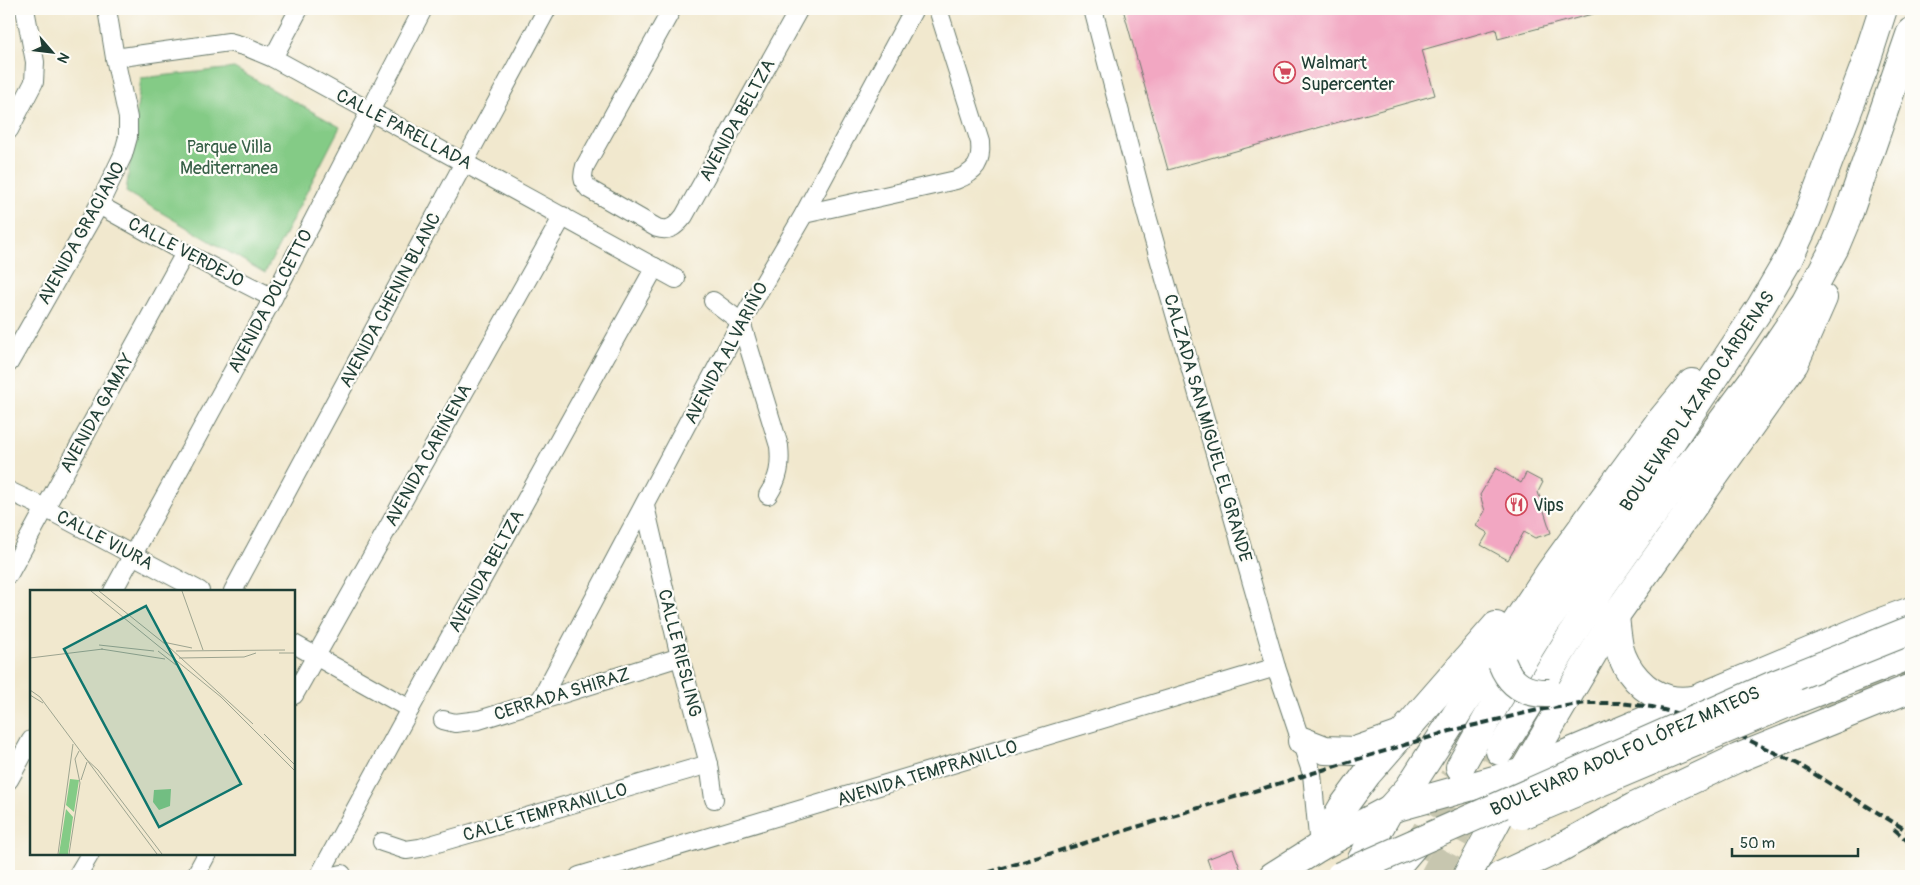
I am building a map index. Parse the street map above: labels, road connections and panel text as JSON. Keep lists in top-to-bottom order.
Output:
{
  "streets": {
    "highway": ["BOULEVARD LÁZARO CÁRDENAS", "BOULEVARD ADOLFO LÓPEZ MATEOS"],
    "street": [
      "AVENIDA BELTZA",
      "CALLE PARELLADA",
      "AVENIDA GRACIANO",
      "CALLE VERDEJO",
      "AVENIDA CHENIN BLANC",
      "AVENIDA DOLCETTO",
      "AVENIDA ALVARIÑO",
      "AVENIDA GAMAY",
      "CALZADA SAN MIGUEL EL GRANDE",
      "AVENIDA CARIÑENA",
      "CALLE VIURA",
      "CALLE RIESLING",
      "CERRADA SHIRAZ",
      "AVENIDA TEMPRANILLO",
      "CALLE TEMPRANILLO"
    ]
  },
  "crossings": [
    ["AVENIDA BELTZA", "CALLE PARELLADA"],
    ["CALLE PARELLADA", "AVENIDA GRACIANO"],
    ["CALLE PARELLADA", "AVENIDA CHENIN BLANC"],
    ["CALLE PARELLADA", "AVENIDA DOLCETTO"],
    ["CALLE PARELLADA", "AVENIDA CARIÑENA"],
    ["AVENIDA GRACIANO", "CALLE VERDEJO"],
    ["CALLE VERDEJO", "AVENIDA DOLCETTO"],
    ["CALLE VERDEJO", "AVENIDA GAMAY"],
    ["AVENIDA DOLCETTO", "CALLE VIURA"],
    ["AVENIDA ALVARIÑO", "CALLE RIESLING"],
    ["AVENIDA ALVARIÑO", "CERRADA SHIRAZ"],
    ["AVENIDA GAMAY", "CALLE VIURA"],
    ["CALZADA SAN MIGUEL EL GRANDE", "AVENIDA TEMPRANILLO"],
    ["CALLE RIESLING", "CERRADA SHIRAZ"],
    ["CALLE RIESLING", "CALLE TEMPRANILLO"]
  ],
  "parks": ["Parque Villa Mediterranea"],
  "places": {
    "supermarket": ["Walmart Supercenter"],
    "restaurant": ["Vips"]
  },
  "scale_bar": "50 m",
  "north": "bottom right"
}
